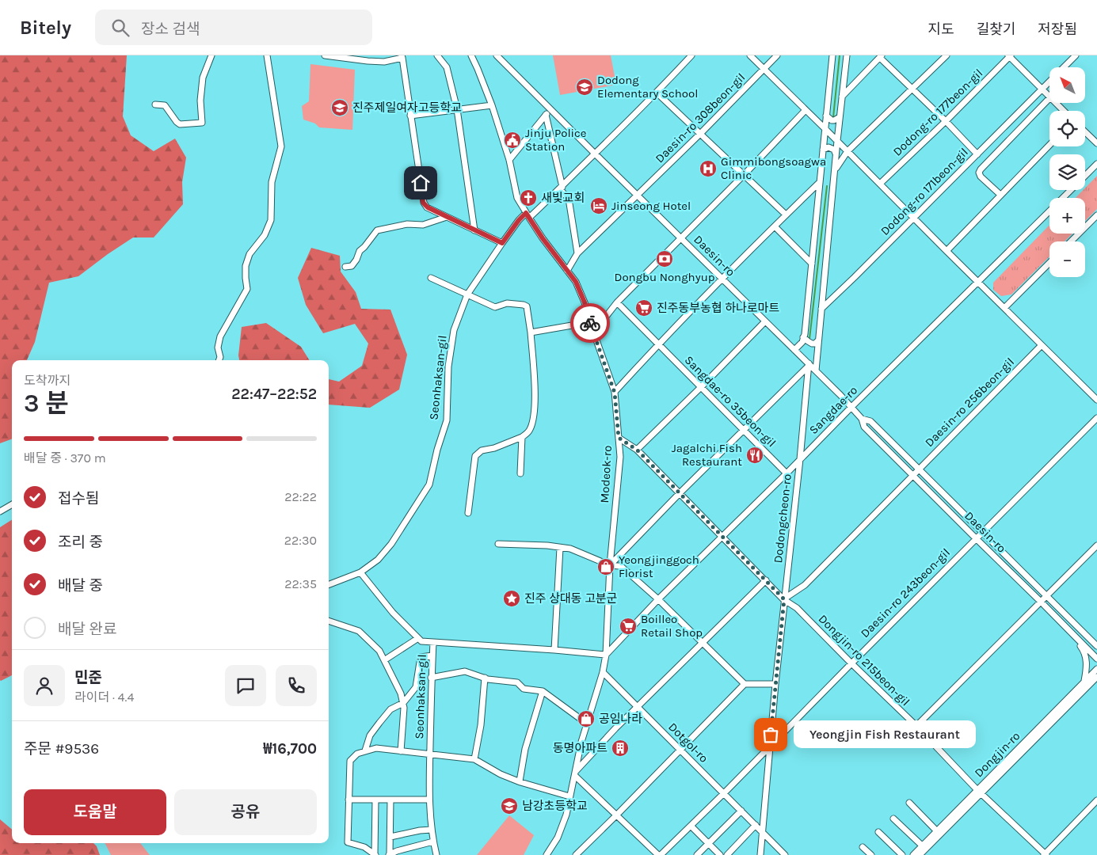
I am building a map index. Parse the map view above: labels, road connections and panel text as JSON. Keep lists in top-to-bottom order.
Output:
{
  "streets": {
    "street": [
      "Dodong-ro 177beon-gil",
      "Daesin-ro 308beon-gil",
      "Dodong-ro 171beon-gil",
      "Daesin-ro",
      "Seonhaksan-gil",
      "Sangdae-ro 35beon-gil",
      "Daesin-ro 256beon-gil",
      "Sangdae-ro",
      "Modeok-ro",
      "Dodongcheon-ro",
      "Daesin-ro 243beon-gil",
      "Dongjin-ro 215beon-gil",
      "Dotgol-ro",
      "Dongjin-ro"
    ]
  },
  "crossings": [
    ["Daesin-ro 308beon-gil", "Daesin-ro"],
    ["Daesin-ro 308beon-gil", "Modeok-ro"],
    ["Daesin-ro", "Daesin-ro 256beon-gil"],
    ["Daesin-ro", "Sangdae-ro"],
    ["Daesin-ro", "Dodongcheon-ro"],
    ["Daesin-ro", "Daesin-ro 243beon-gil"],
    ["Seonhaksan-gil", "Modeok-ro"],
    ["Sangdae-ro 35beon-gil", "Sangdae-ro"],
    ["Daesin-ro 256beon-gil", "Dodongcheon-ro"],
    ["Daesin-ro 256beon-gil", "Dongjin-ro 215beon-gil"],
    ["Sangdae-ro", "Modeok-ro"],
    ["Sangdae-ro", "Dodongcheon-ro"],
    ["Sangdae-ro", "Dongjin-ro 215beon-gil"],
    ["Modeok-ro", "Dongjin-ro 215beon-gil"],
    ["Modeok-ro", "Dotgol-ro"],
    ["Dodongcheon-ro", "Dongjin-ro 215beon-gil"],
    ["Dodongcheon-ro", "Dotgol-ro"],
    ["Daesin-ro 243beon-gil", "Dongjin-ro 215beon-gil"],
    ["Dongjin-ro 215beon-gil", "Dongjin-ro"]
  ],
  "places": {
    "school or university": ["Dodong Elementary School", "진주제일여자고등학교", "남강초등학교"],
    "public building": ["Jinju Police Station"],
    "hospital": ["Gimmibongsoagwa Clinic"],
    "church": ["새빛교회"],
    "hotel": ["Jinseong Hotel"],
    "bank": ["Dongbu Nonghyup"],
    "supermarket": ["진주동부농협 하나로마트", "Boilleo Retail Shop"],
    "restaurant": ["Jagalchi Fish Restaurant"],
    "shop": ["Yeongjinggoch Florist", "공임나라"],
    "place": ["진주 상대동 고분군"],
    "other": ["Yeongjin Fish Restaurant"],
    "building": ["동명아파트"]
  },
  "north": "top left",
  "page": {
    "header": "Bitely",
    "search": "장소 검색",
    "nav": ["지도", "길찾기", "저장됨"],
    "map_buttons": ["+", "−"],
    "heading": ["3 분", "도착까지", "22:47–22:52"],
    "panel": [
      "민준",
      "라이더 · 4.4",
      "주문 #9536",
      "₩16,700"
    ],
    "bar": "배달 중 · 370 m",
    "list": [
      ["접수됨", "22:22"],
      ["조리 중", "22:30"],
      ["배달 중", "22:35"],
      "배달 완료"
    ],
    "bubble": "Yeongjin Fish Restaurant",
    "buttons": ["도움말", "공유"]
  }
}
